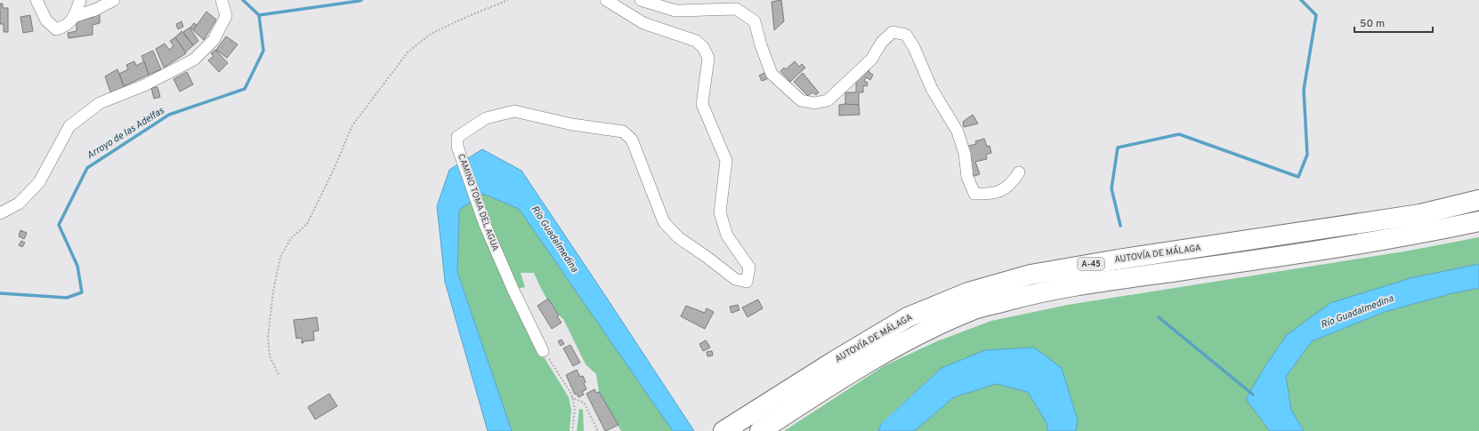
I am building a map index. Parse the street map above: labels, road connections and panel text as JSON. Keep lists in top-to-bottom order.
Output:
{
  "streets": {
    "highway": ["AUTOVÍA DE MÁLAGA", "A-45"],
    "street": ["CAMINO TOMA DEL AGUA"]
  },
  "water": ["Arroyo de las Adelfas", "Río Guadalmedina"],
  "scale_bar": "50 m"
}
